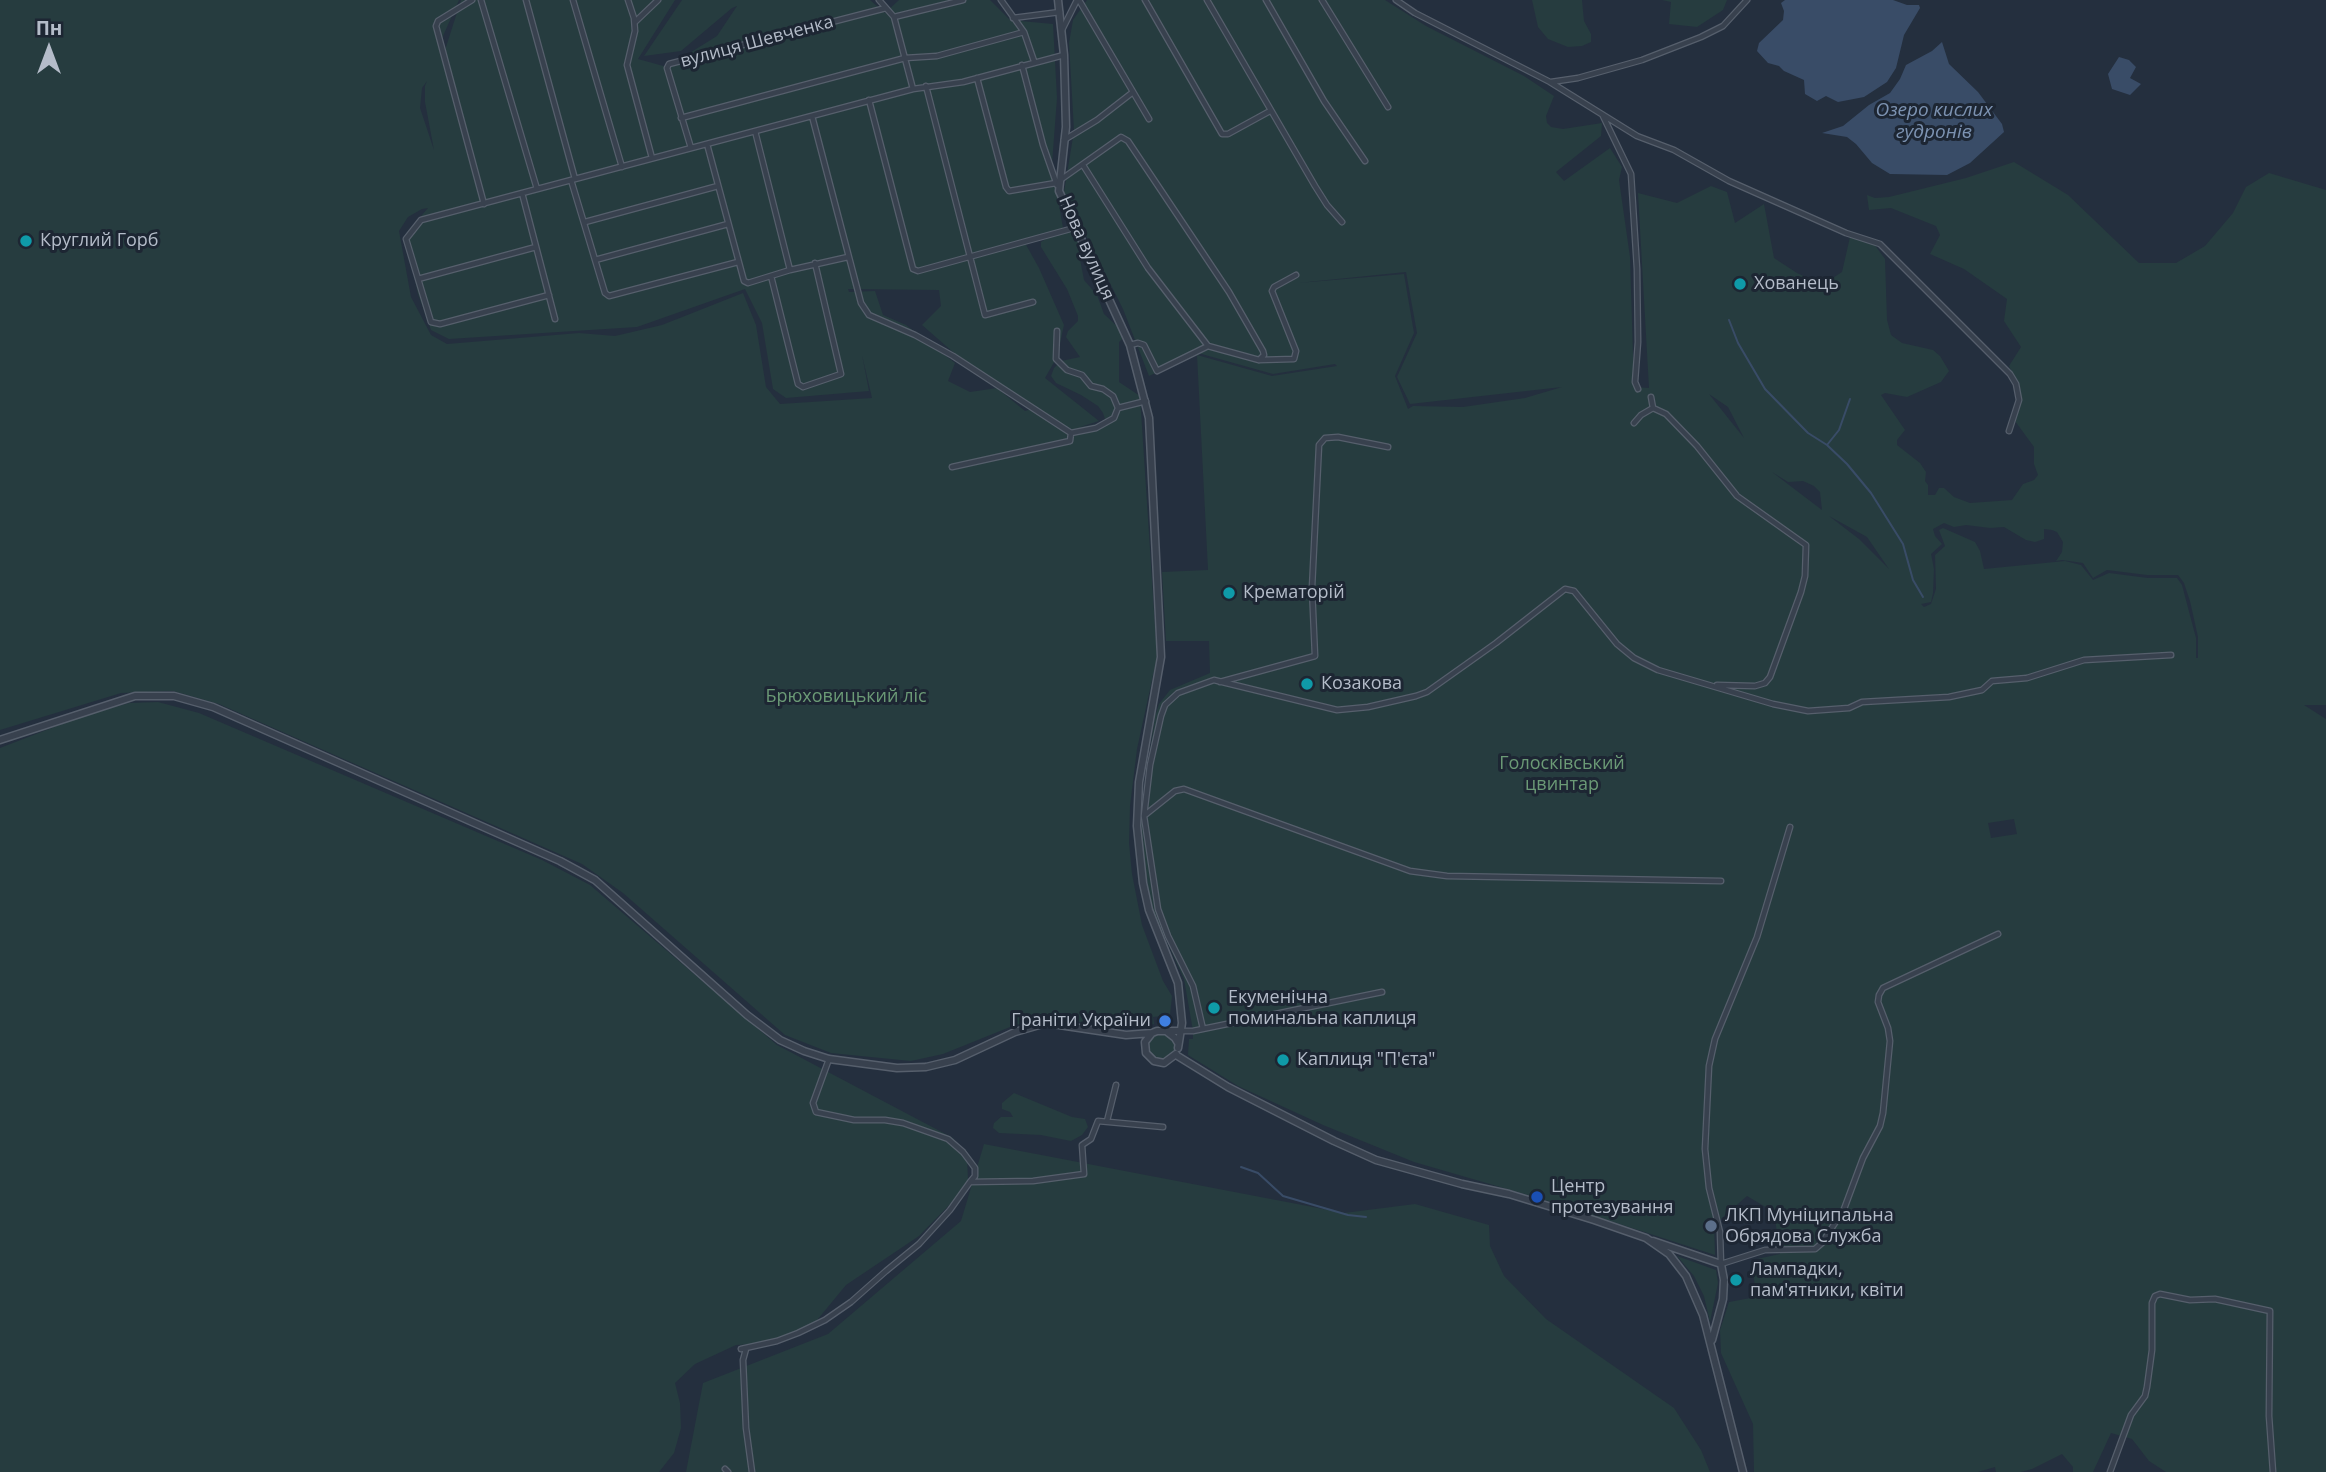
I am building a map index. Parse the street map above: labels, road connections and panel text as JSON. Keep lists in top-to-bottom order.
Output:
{
  "streets": {
    "street": ["вулиця Шевченка", "Нова вулиця"]
  },
  "water": ["Озеро кислих гудронів"],
  "parks": ["Брюховицький ліс", "Голосківський цвинтар"],
  "places": [
    "Круглий Горб",
    "Хованець",
    "Крематорій",
    "Козакова",
    "Екуменічна поминальна каплиця",
    "Граніти України",
    "Каплиця \"П'єта\"",
    "Центр протезування",
    "ЛКП Муніципальна Обрядова Служба",
    "Лампадки, пам'ятники, квіти"
  ],
  "north": "top"
}
